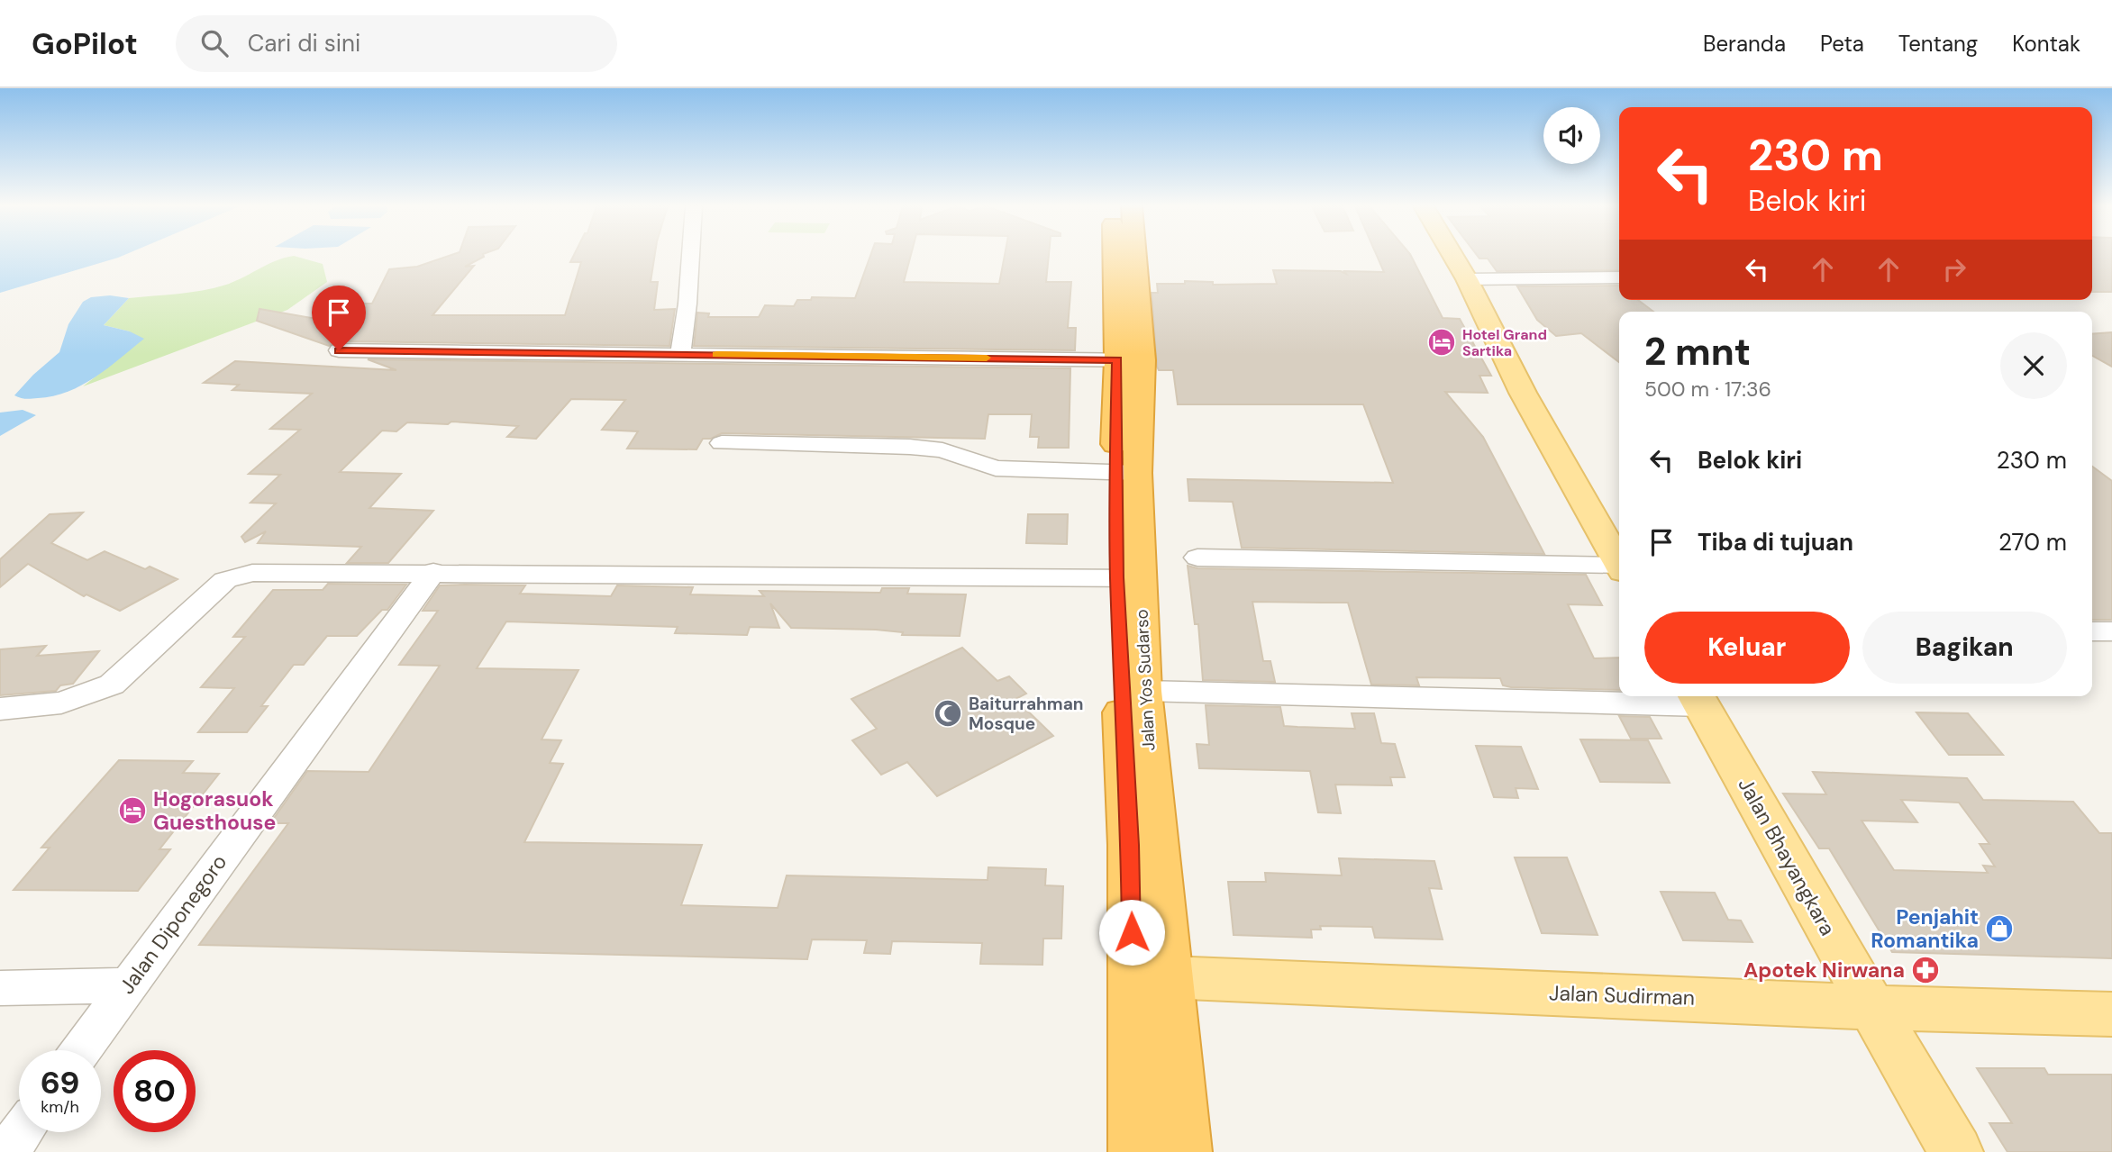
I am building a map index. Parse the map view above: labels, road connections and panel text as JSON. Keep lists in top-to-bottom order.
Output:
{
  "streets": {
    "highway": ["Jalan Yos Sudarso"],
    "main road": ["Jalan Bhayangkara", "Jalan Sudirman"],
    "street": ["Jalan Diponegoro"]
  },
  "crossings": [
    ["Jalan Yos Sudarso", "Jalan Sudirman"],
    ["Jalan Bhayangkara", "Jalan Sudirman"]
  ],
  "places": {
    "hotel": ["Hotel Grand Sartika", "Hogorasuok Guesthouse"],
    "mosque": ["Baiturrahman Mosque"],
    "shop": ["Penjahit Romantika"],
    "pharmacy": ["Apotek Nirwana"]
  },
  "page": {
    "header": "GoPilot",
    "search": "Cari di sini",
    "nav": [
      "Beranda",
      "Peta",
      "Tentang",
      "Kontak"
    ],
    "turn": ["230 m", "Belok kiri"],
    "heading": ["2 mnt", "500 m · 17:36"],
    "list": [
      {
        "name": "Belok kiri",
        "value": "230 m"
      },
      {
        "name": "Tiba di tujuan",
        "value": "270 m"
      }
    ],
    "buttons": ["Keluar", "Bagikan"],
    "speed": "69 km/h",
    "limit": "80"
  }
}
